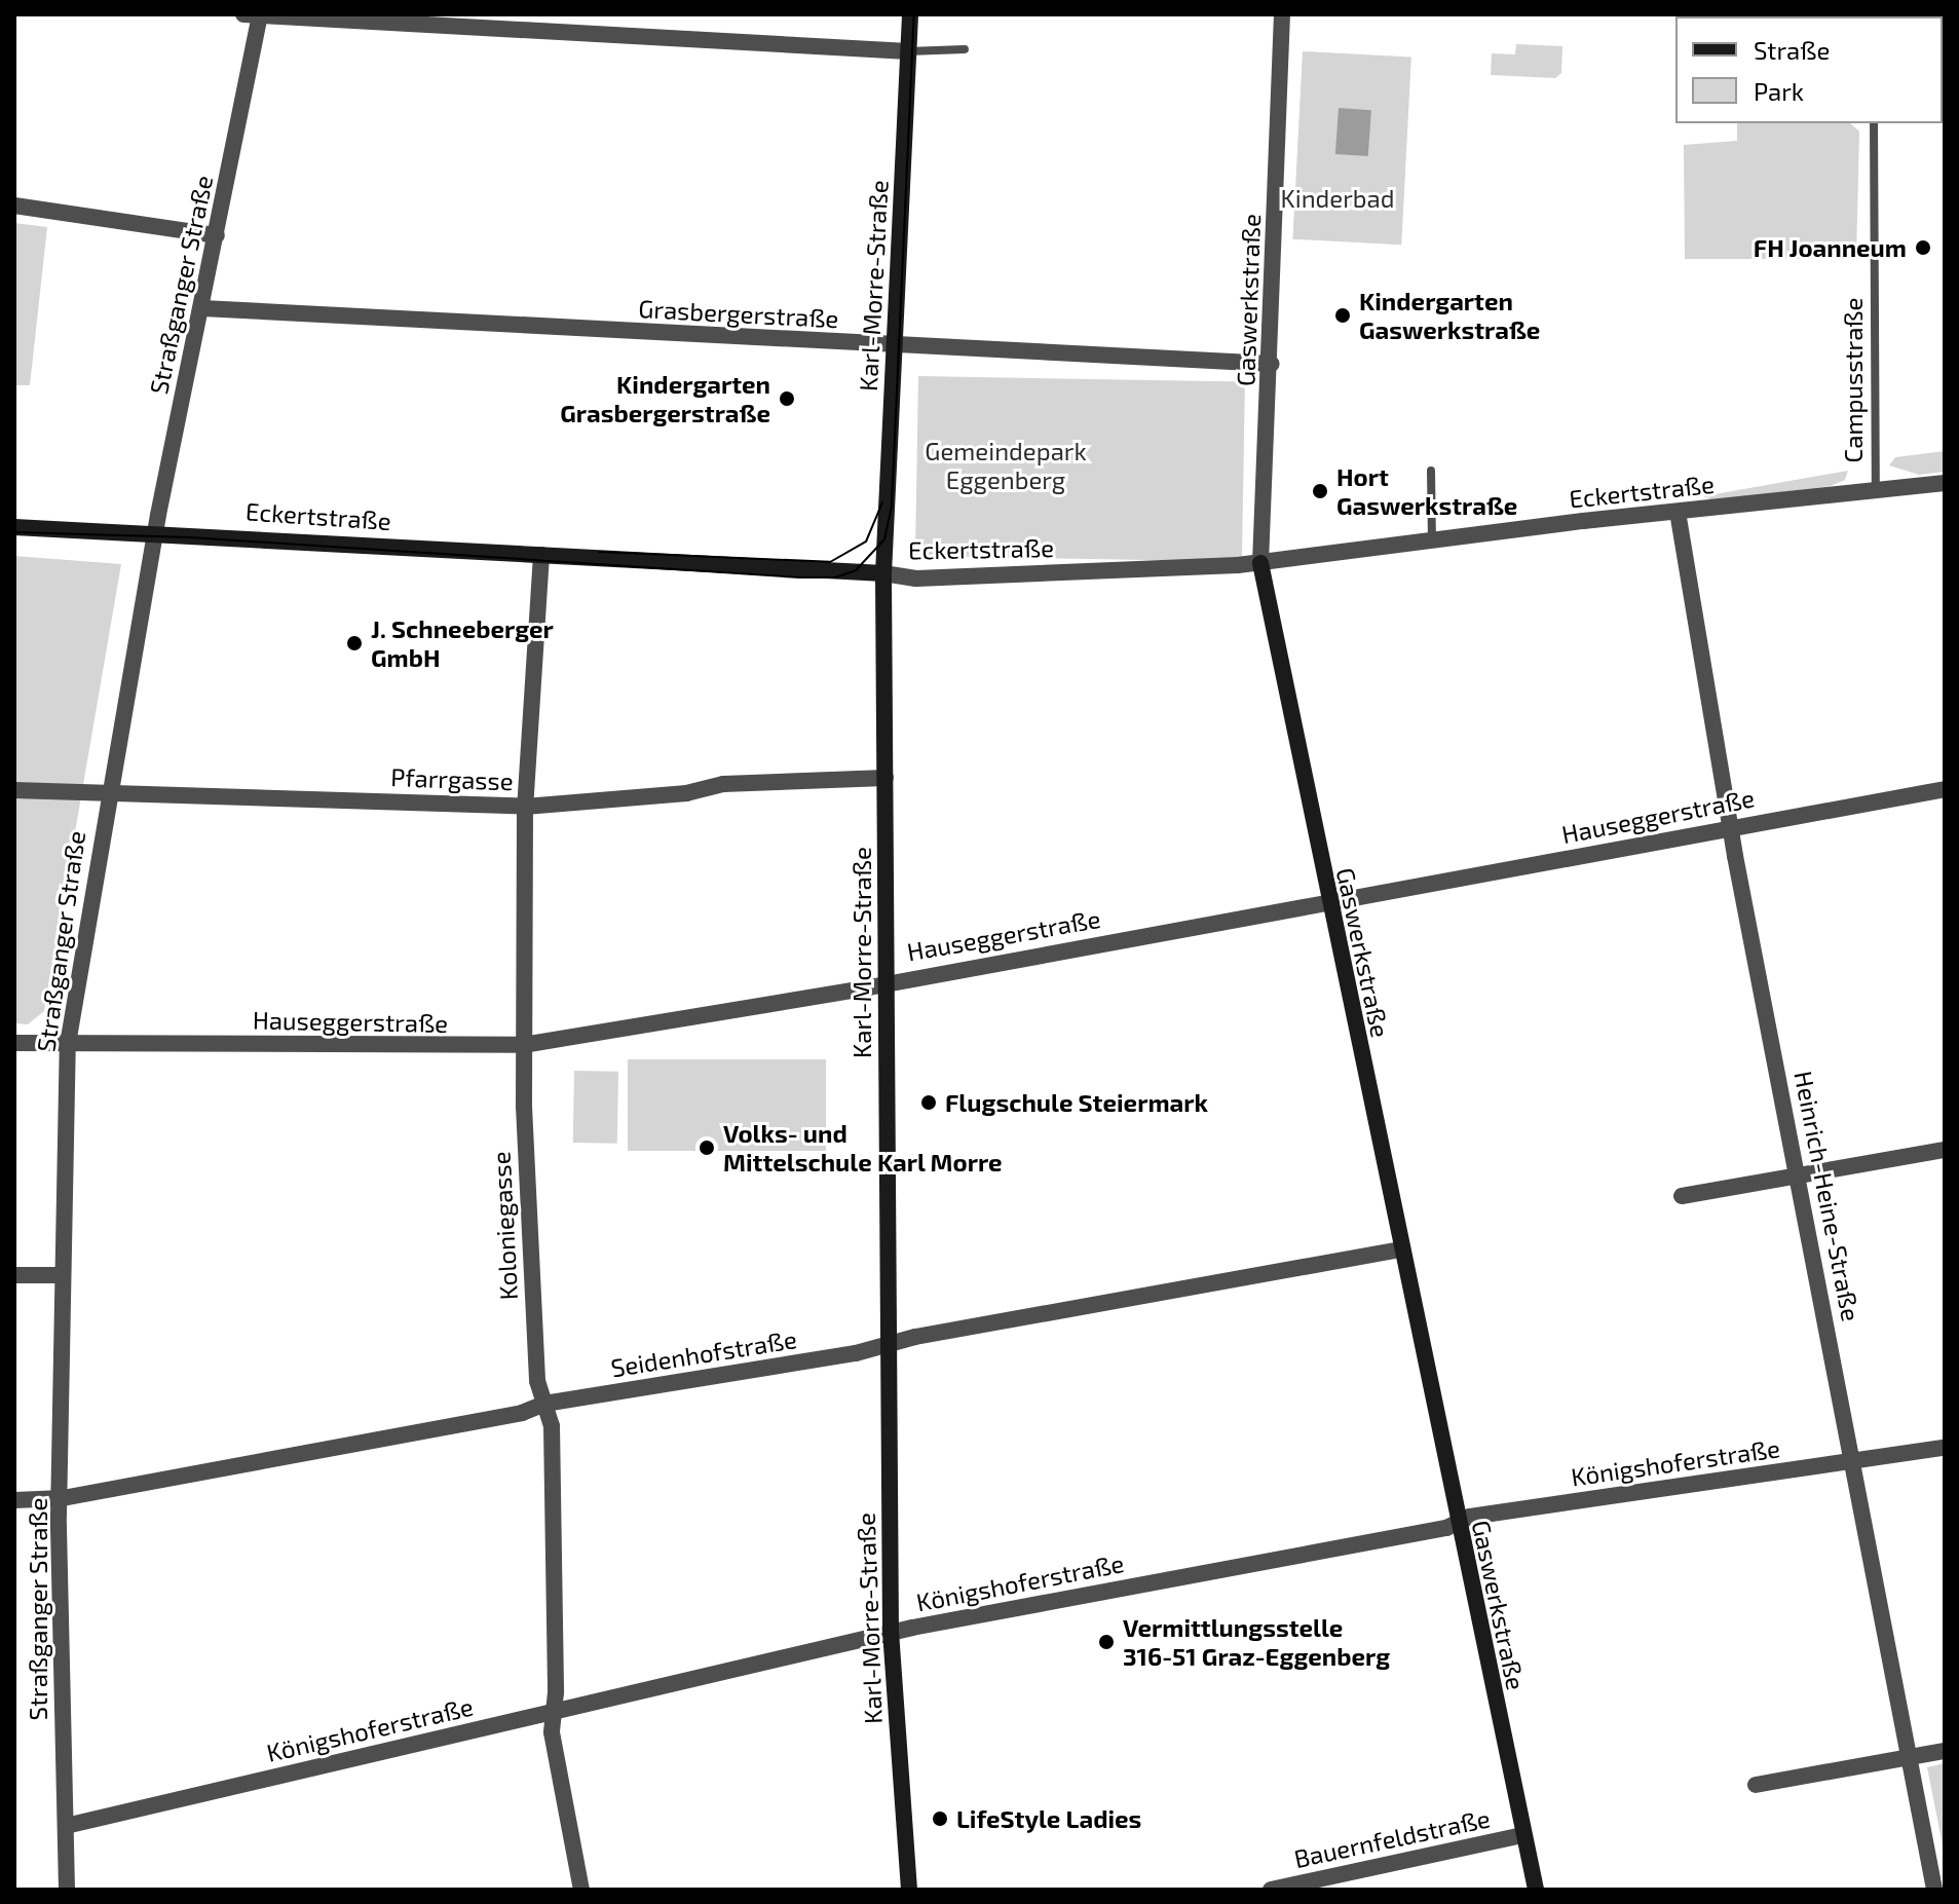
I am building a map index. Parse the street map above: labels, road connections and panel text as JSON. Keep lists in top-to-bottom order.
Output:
{
  "streets": {
    "street": [
      "Straßganger Straße",
      "Karl-Morre-Straße",
      "Gaswerkstraße",
      "Grasbergerstraße",
      "Eckertstraße",
      "Pfarrgasse",
      "Hauseggerstraße",
      "Heinrich-Heine-Straße",
      "Koloniegasse",
      "Seidenhofstraße",
      "Königshoferstraße",
      "Bauernfeldstraße"
    ],
    "lane": ["Campusstraße"]
  },
  "crossings": [
    ["Straßganger Straße", "Grasbergerstraße"],
    ["Straßganger Straße", "Eckertstraße"],
    ["Straßganger Straße", "Pfarrgasse"],
    ["Straßganger Straße", "Hauseggerstraße"],
    ["Straßganger Straße", "Seidenhofstraße"],
    ["Straßganger Straße", "Königshoferstraße"],
    ["Karl-Morre-Straße", "Grasbergerstraße"],
    ["Karl-Morre-Straße", "Eckertstraße"],
    ["Karl-Morre-Straße", "Pfarrgasse"],
    ["Karl-Morre-Straße", "Hauseggerstraße"],
    ["Karl-Morre-Straße", "Seidenhofstraße"],
    ["Karl-Morre-Straße", "Königshoferstraße"],
    ["Gaswerkstraße", "Grasbergerstraße"],
    ["Gaswerkstraße", "Eckertstraße"],
    ["Gaswerkstraße", "Hauseggerstraße"],
    ["Gaswerkstraße", "Seidenhofstraße"],
    ["Gaswerkstraße", "Königshoferstraße"],
    ["Gaswerkstraße", "Bauernfeldstraße"],
    ["Campusstraße", "Eckertstraße"],
    ["Eckertstraße", "Heinrich-Heine-Straße"],
    ["Eckertstraße", "Koloniegasse"],
    ["Pfarrgasse", "Koloniegasse"],
    ["Hauseggerstraße", "Heinrich-Heine-Straße"],
    ["Hauseggerstraße", "Koloniegasse"],
    ["Heinrich-Heine-Straße", "Königshoferstraße"],
    ["Koloniegasse", "Seidenhofstraße"],
    ["Koloniegasse", "Königshoferstraße"]
  ],
  "parks": ["Kinderbad", "Gemeindepark Eggenberg"],
  "places": [
    "FH Joanneum",
    "Kindergarten Gaswerkstraße",
    "Kindergarten Grasbergerstraße",
    "Hort Gaswerkstraße",
    "J. Schneeberger GmbH",
    "Flugschule Steiermark",
    "Volks- und Mittelschule Karl Morre",
    "Vermittlungsstelle 316-51 Graz-Eggenberg",
    "LifeStyle Ladies"
  ],
  "legend": ["Straße", "Park"]
}
